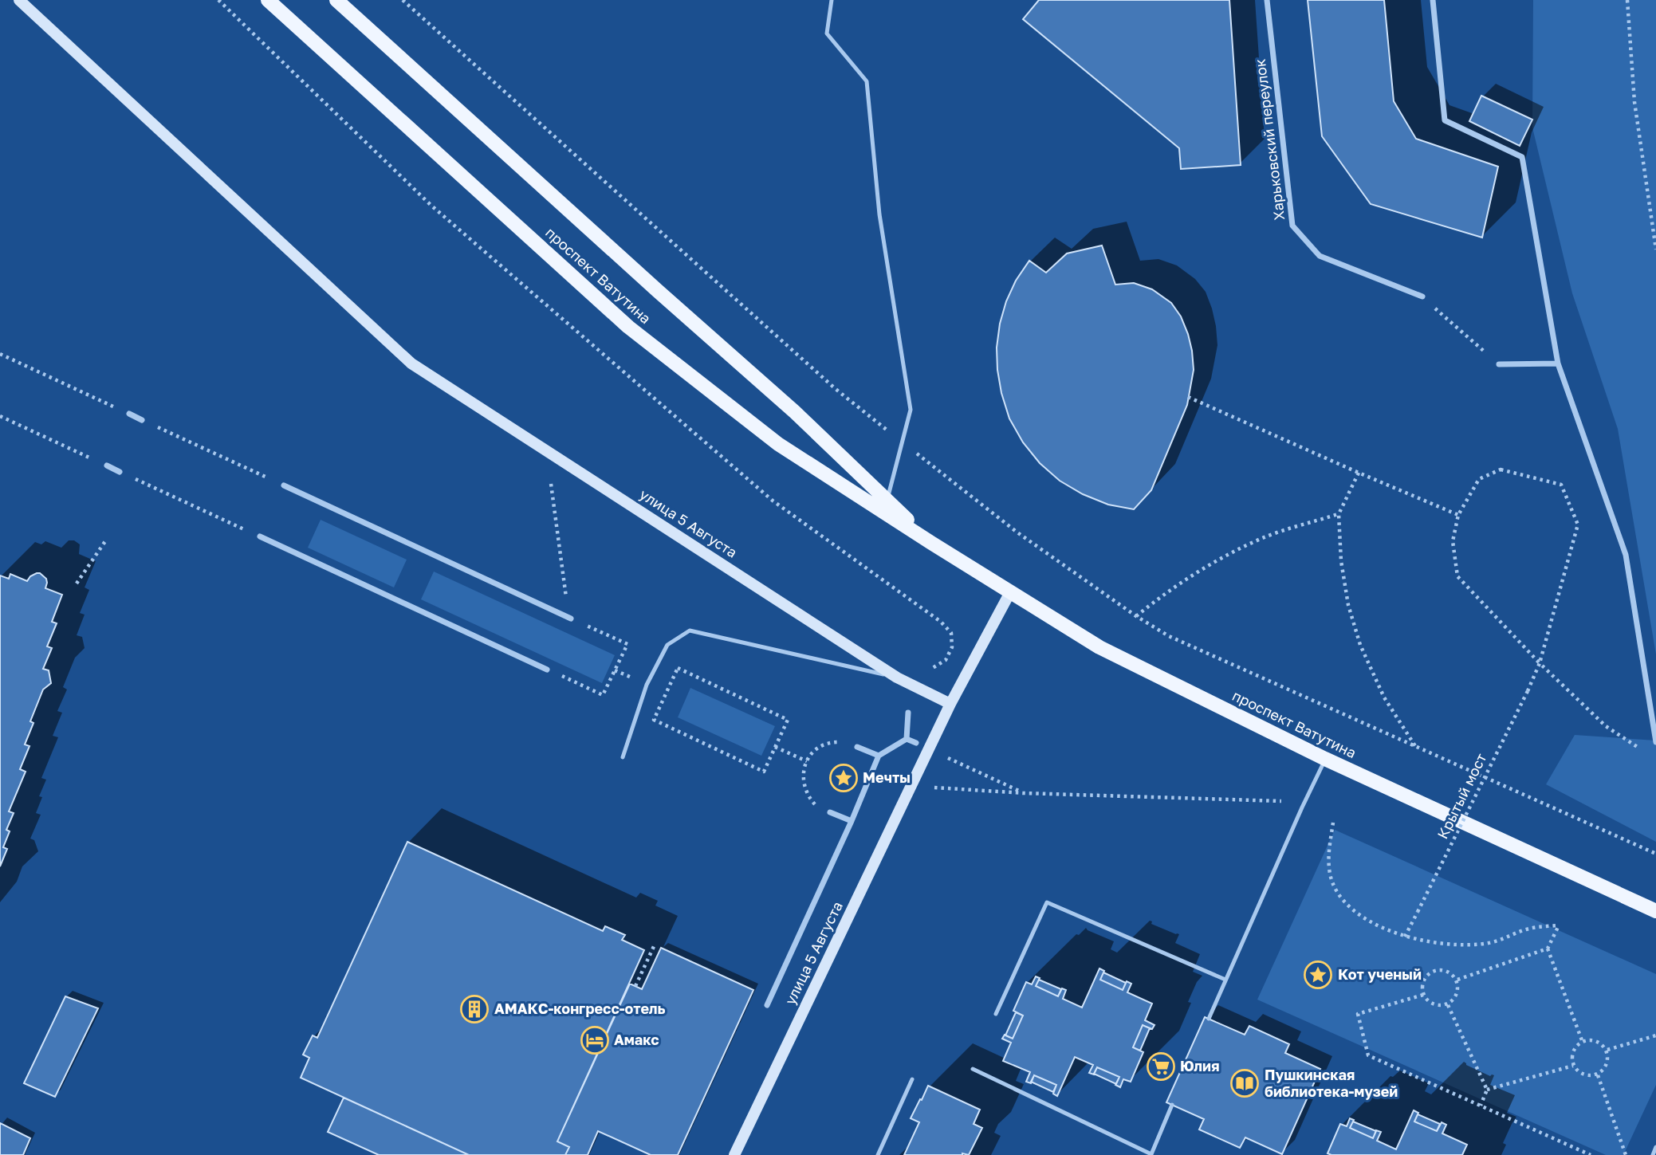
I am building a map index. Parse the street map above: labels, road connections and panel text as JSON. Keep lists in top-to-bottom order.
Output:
{
  "streets": {
    "main road": ["проспект Ватутина"],
    "street": ["Харьковский переулок", "улица 5 Августа"],
    "path": ["Крытый мост"]
  },
  "crossings": [
    ["проспект Ватутина", "улица 5 Августа"]
  ],
  "places": {
    "place": ["Мечты", "Кот ученый"],
    "building": ["АМАКС-конгресс-отель"],
    "hotel": ["Амакс"],
    "supermarket": ["Юлия"],
    "library": ["Пушкинская библиотека-музей"]
  }
}
